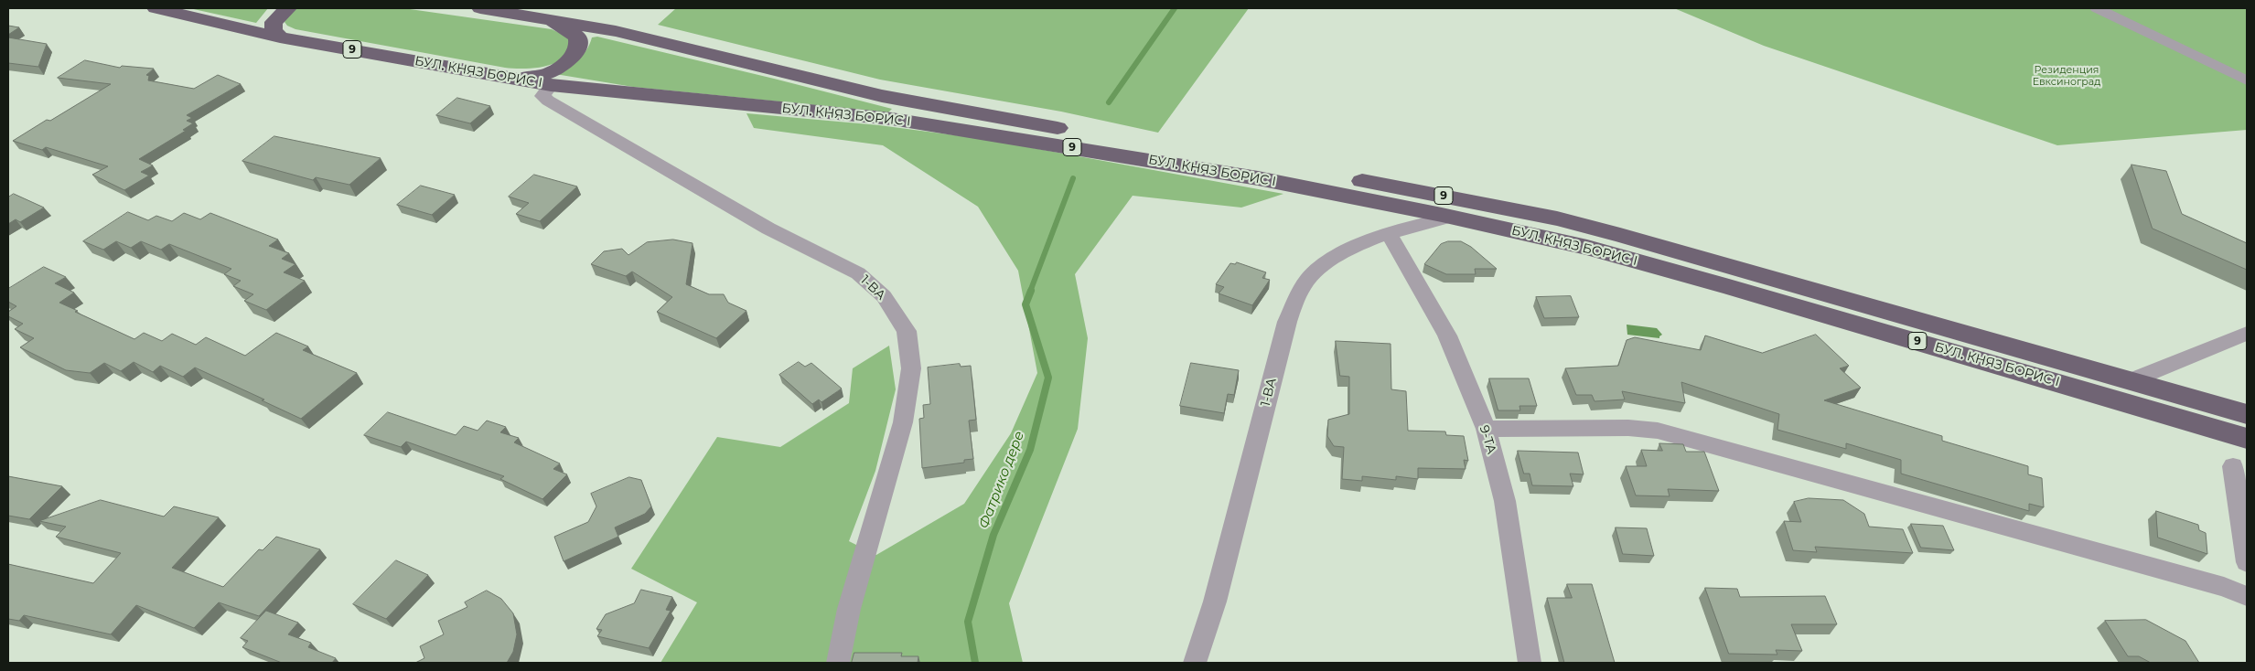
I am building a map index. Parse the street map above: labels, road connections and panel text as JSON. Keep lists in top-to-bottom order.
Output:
{
  "streets": {
    "highway": ["9", "БУЛ. КНЯЗ БОРИС I"],
    "street": ["1-ВА", "9-ТА"]
  },
  "crossings": [
    ["БУЛ. КНЯЗ БОРИС I", "1-ВА"],
    ["1-ВА", "9-ТА"]
  ],
  "water": ["Фатрико дере"],
  "parks": ["Резиденция Евксиноград"]
}
